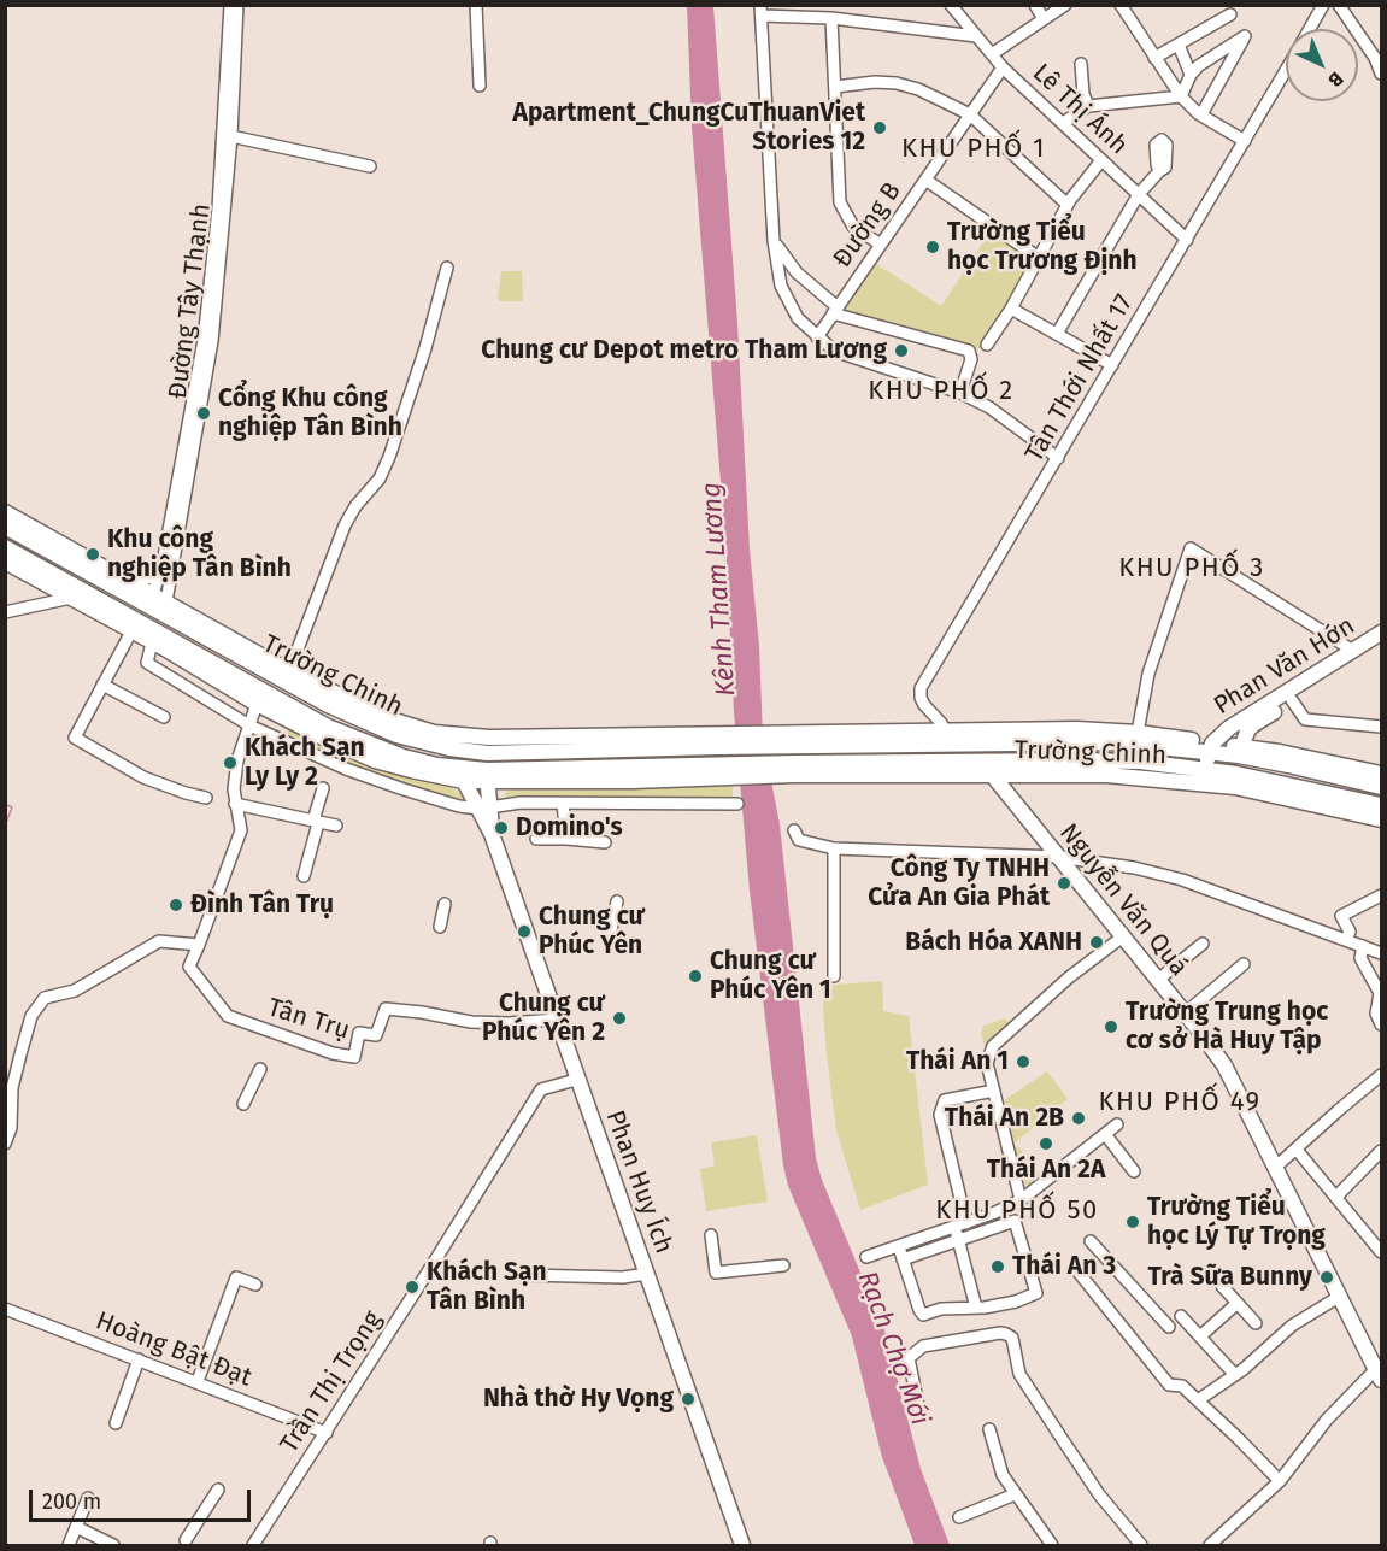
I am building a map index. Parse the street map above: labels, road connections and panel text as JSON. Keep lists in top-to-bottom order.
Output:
{
  "streets": {
    "main road": [
      "Phan Văn Hớn",
      "Trường Chinh",
      "Nguyễn Văn Quá",
      "Phan Huy Ích"
    ],
    "street": [
      "Lê Thị Ánh",
      "Đường B",
      "Đường Tây Thạnh",
      "Tân Thới Nhất 17",
      "Tân Trụ",
      "Hoàng Bật Đạt",
      "Trần Thị Trọng"
    ]
  },
  "crossings": [
    ["Lê Thị Ánh", "Đường B"],
    ["Lê Thị Ánh", "Tân Thới Nhất 17"],
    ["Đường Tây Thạnh", "Trường Chinh"],
    ["Tân Thới Nhất 17", "Trường Chinh"],
    ["Phan Văn Hớn", "Trường Chinh"],
    ["Trường Chinh", "Nguyễn Văn Quá"],
    ["Tân Trụ", "Phan Huy Ích"],
    ["Phan Huy Ích", "Trần Thị Trọng"],
    ["Hoàng Bật Đạt", "Trần Thị Trọng"]
  ],
  "districts": [
    "KHU PHỐ 1",
    "KHU PHỐ 2",
    "KHU PHỐ 3",
    "KHU PHỐ 49",
    "KHU PHỐ 50"
  ],
  "water": ["Kênh Tham Lương", "Rạch Chợ Mới"],
  "places": [
    "Apartment_ChungCuThuanViet Stories 12",
    "Trường Tiểu học Trương Định",
    "Chung cư Depot metro Tham Lương",
    "Cổng Khu công nghiệp Tân Bình",
    "Khu công nghiệp Tân Bình",
    "Khách Sạn Ly Ly 2",
    "Domino's",
    "Công Ty TNHH Cửa An Gia Phát",
    "Đình Tân Trụ",
    "Chung cư Phúc Yên",
    "Bách Hóa XANH",
    "Chung cư Phúc Yên 1",
    "Chung cư Phúc Yên 2",
    "Trường Trung học cơ sở Hà Huy Tập",
    "Thái An 1",
    "Thái An 2B",
    "Thái An 2A",
    "Trường Tiểu học Lý Tự Trọng",
    "Thái An 3",
    "Trà Sữa Bunny",
    "Khách Sạn Tân Bình",
    "Nhà thờ Hy Vọng"
  ],
  "scale_bar": "200 m",
  "north": "bottom right"
}
